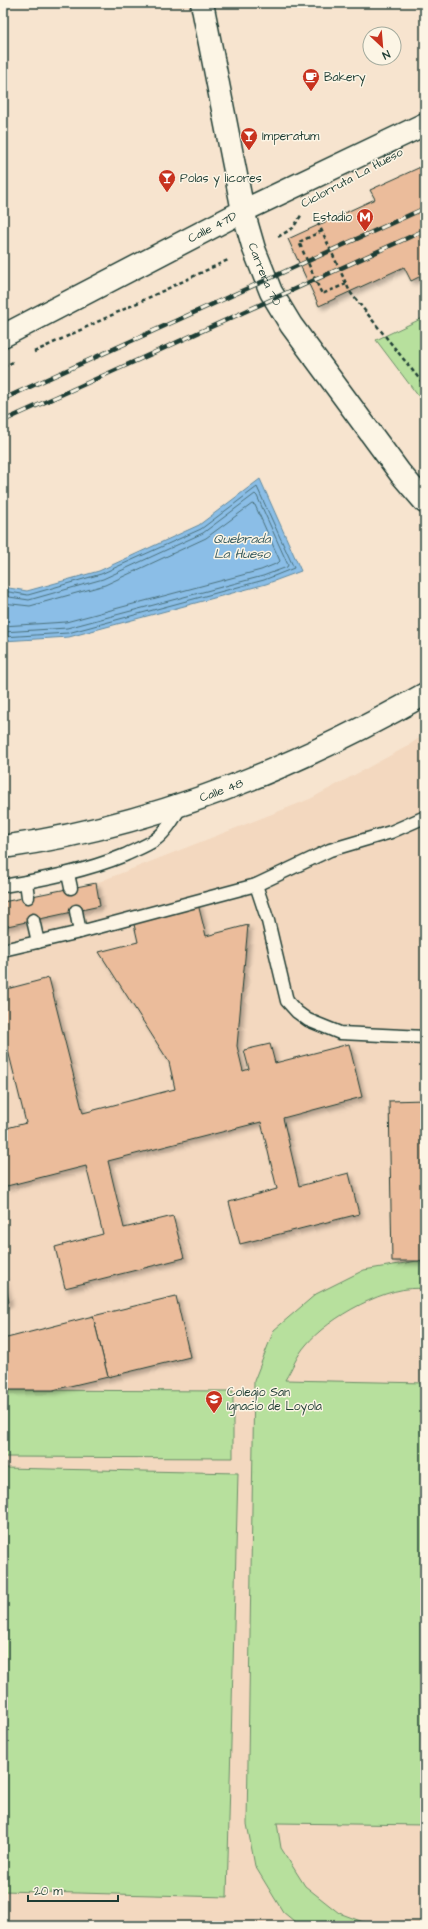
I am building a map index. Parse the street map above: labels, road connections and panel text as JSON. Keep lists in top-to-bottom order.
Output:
{
  "streets": {
    "main road": ["Calle 47D", "Carrera 70", "Calle 48"],
    "path": ["Ciclorruta La Hueso"]
  },
  "crossings": [
    ["Ciclorruta La Hueso", "Carrera 70"],
    ["Calle 47D", "Carrera 70"]
  ],
  "water": ["Quebrada La Hueso"],
  "places": {
    "cafe": ["Bakery"],
    "bar": ["Imperatum", "Polas y licores"],
    "metro station": ["Estadio"],
    "school or university": ["Colegio San Ignacio de Loyola"]
  },
  "scale_bar": "20 m",
  "north": "bottom right"
}
